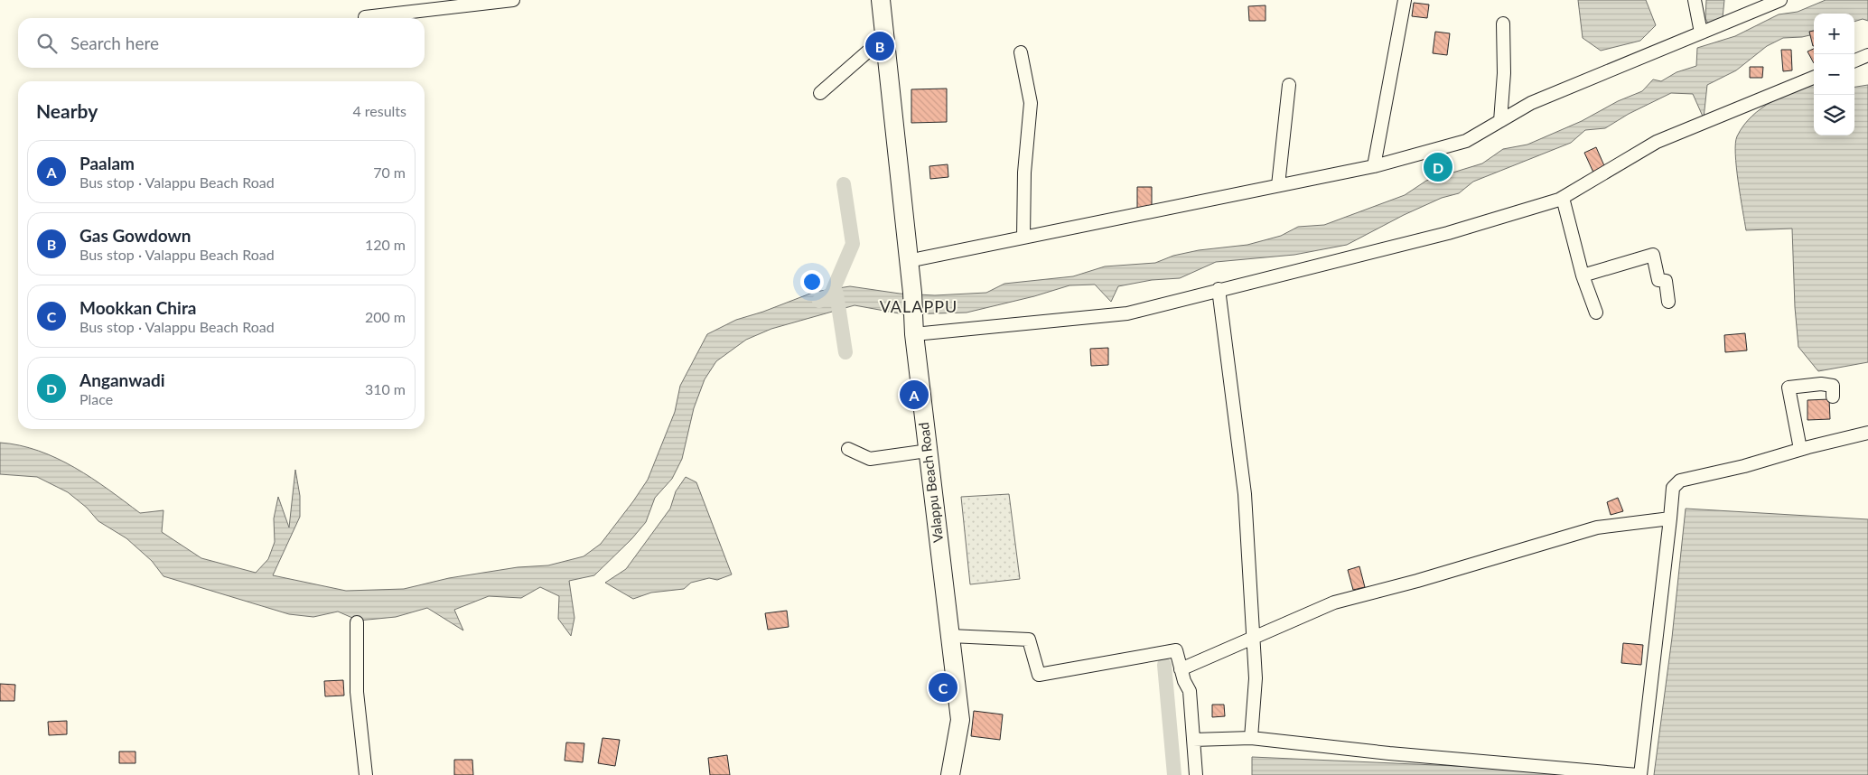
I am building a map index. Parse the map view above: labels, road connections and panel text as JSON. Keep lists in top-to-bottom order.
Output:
{
  "streets": {
    "main road": ["Valappu Beach Road"]
  },
  "districts": ["VALAPPU"],
  "page": {
    "map_buttons": ["+", "−"],
    "search": "Search here",
    "pins": [
      "B",
      "D",
      "A",
      "C"
    ],
    "heading": ["Nearby", "4 results"],
    "list": [
      {
        "mark": "A",
        "name": "Paalam",
        "note": "Bus stop · Valappu Beach Road",
        "value": "70 m"
      },
      {
        "mark": "B",
        "name": "Gas Gowdown",
        "note": "Bus stop · Valappu Beach Road",
        "value": "120 m"
      },
      {
        "mark": "C",
        "name": "Mookkan Chira",
        "note": "Bus stop · Valappu Beach Road",
        "value": "200 m"
      },
      {
        "mark": "D",
        "name": "Anganwadi",
        "note": "Place",
        "value": "310 m"
      }
    ]
  }
}
